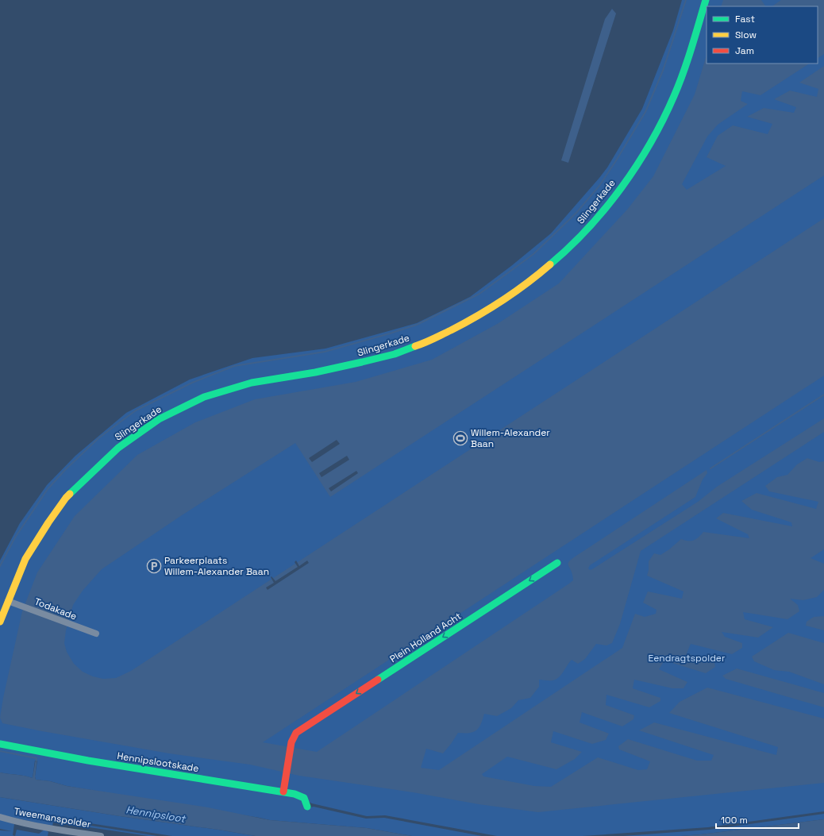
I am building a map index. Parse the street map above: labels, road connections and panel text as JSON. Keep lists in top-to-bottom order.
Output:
{
  "streets": {
    "street": [
      "Slingerkade",
      "Todakade",
      "Plein Holland Acht",
      "Hennipslootskade",
      "Tweemanspolder"
    ]
  },
  "crossings": [
    ["Slingerkade", "Todakade"],
    ["Plein Holland Acht", "Hennipslootskade"]
  ],
  "one_way": ["Plein Holland Acht"],
  "water": ["Hennipsloot"],
  "parks": ["Eendragtspolder"],
  "places": {
    "sports": ["Willem-Alexander Baan"],
    "parking": ["Parkeerplaats Willem-Alexander Baan"]
  },
  "legend": ["Fast", "Slow", "Jam"],
  "scale_bar": "100 m"
}
